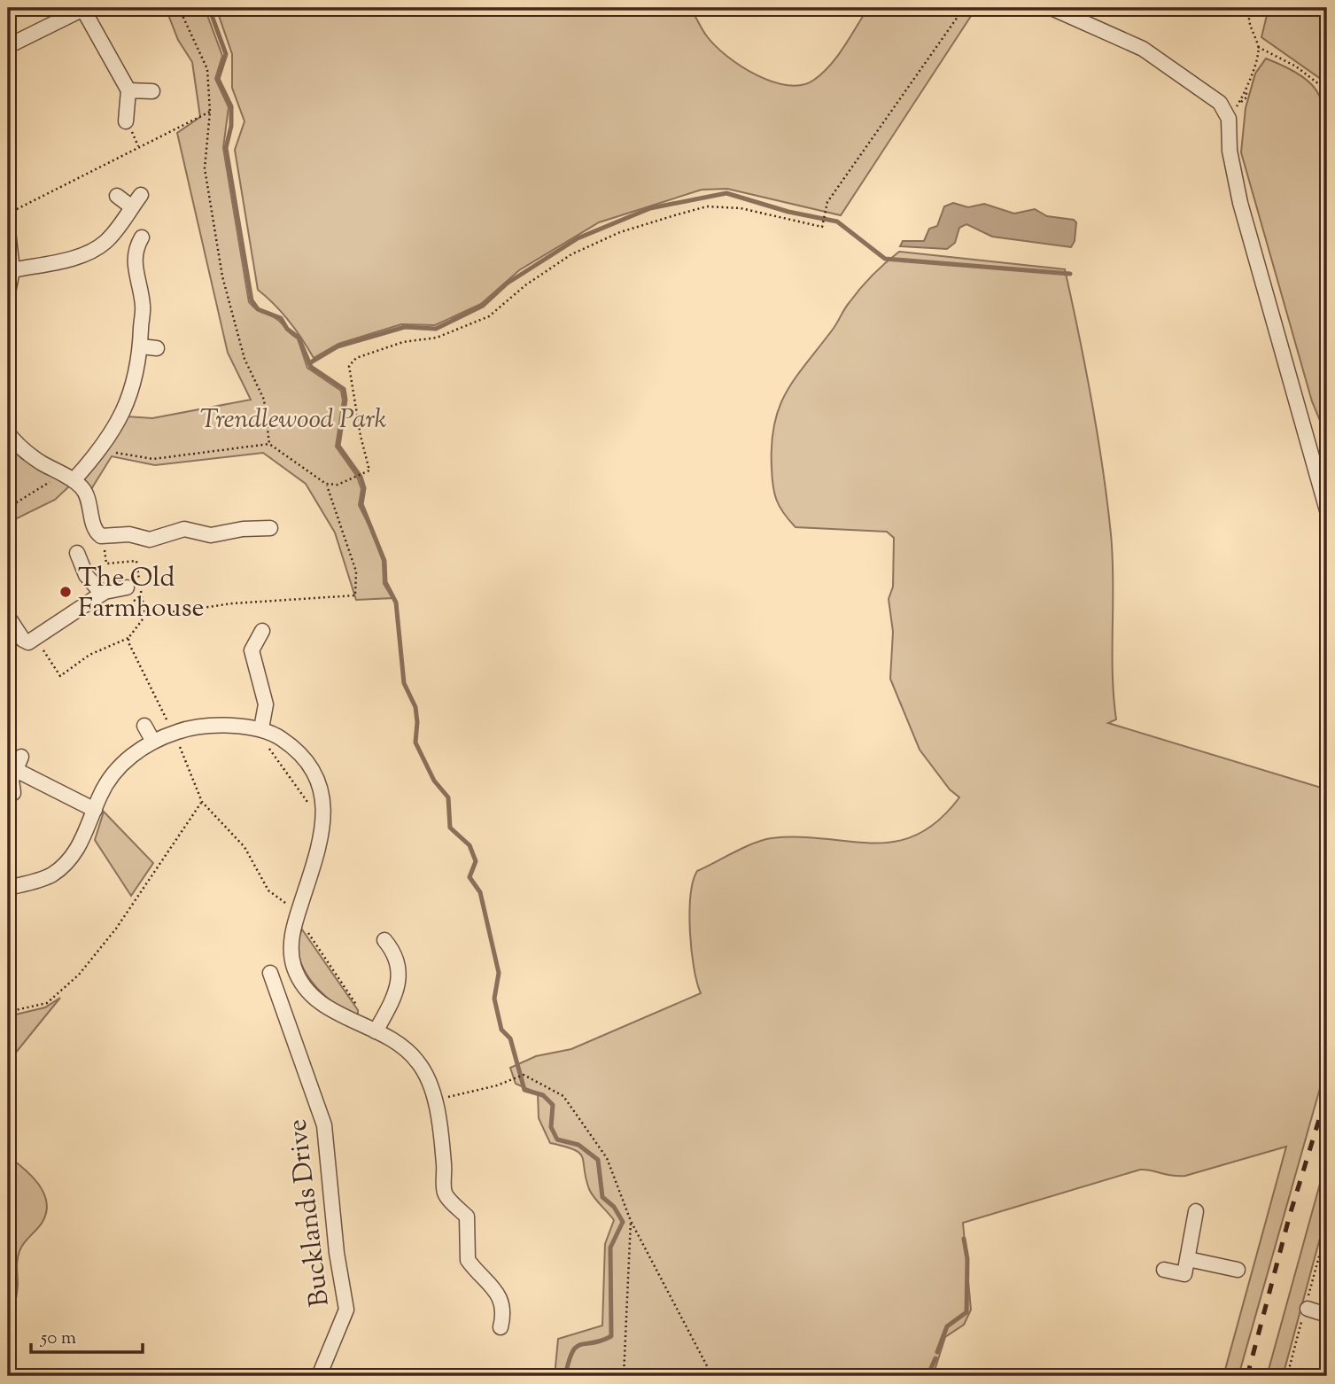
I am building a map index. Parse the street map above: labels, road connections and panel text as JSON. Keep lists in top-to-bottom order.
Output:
{
  "streets": {
    "street": ["Bucklands Drive"]
  },
  "parks": ["Trendlewood Park"],
  "places": ["The Old Farmhouse"],
  "scale_bar": "50 m"
}
